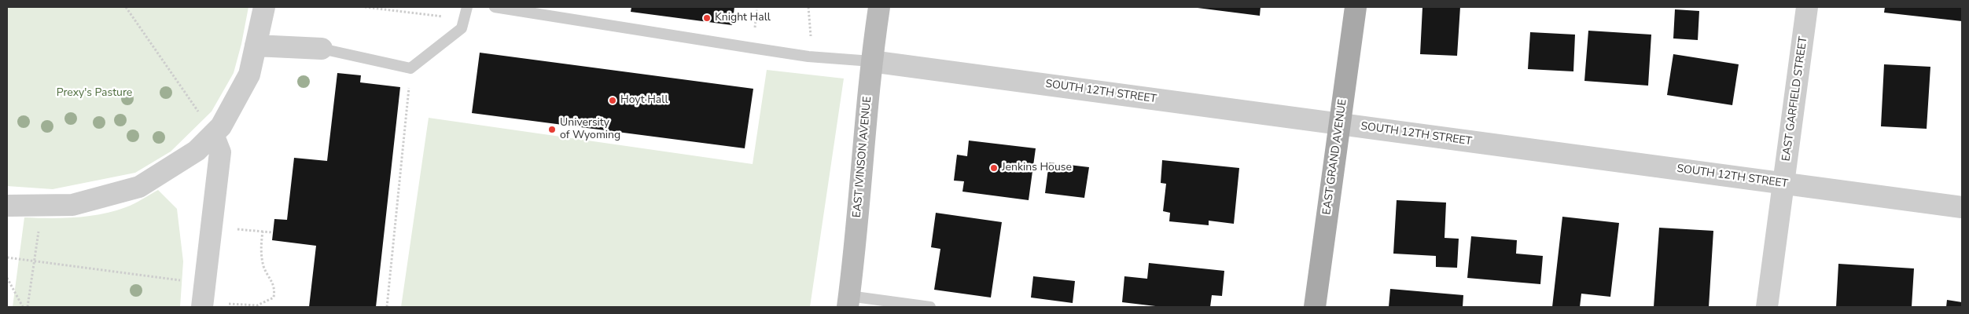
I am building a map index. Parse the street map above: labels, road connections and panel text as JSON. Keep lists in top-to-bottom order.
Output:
{
  "streets": {
    "main road": ["EAST GRAND AVENUE"],
    "street": ["SOUTH 12TH STREET", "EAST GARFIELD STREET", "EAST IVINSON AVENUE"]
  },
  "crossings": [
    ["SOUTH 12TH STREET", "EAST GARFIELD STREET"],
    ["SOUTH 12TH STREET", "EAST IVINSON AVENUE"],
    ["SOUTH 12TH STREET", "EAST GRAND AVENUE"]
  ],
  "parks": ["Prexy's Pasture"],
  "places": [
    "Knight Hall",
    "Hoyt Hall",
    "University of Wyoming",
    "Jenkins House"
  ]
}
